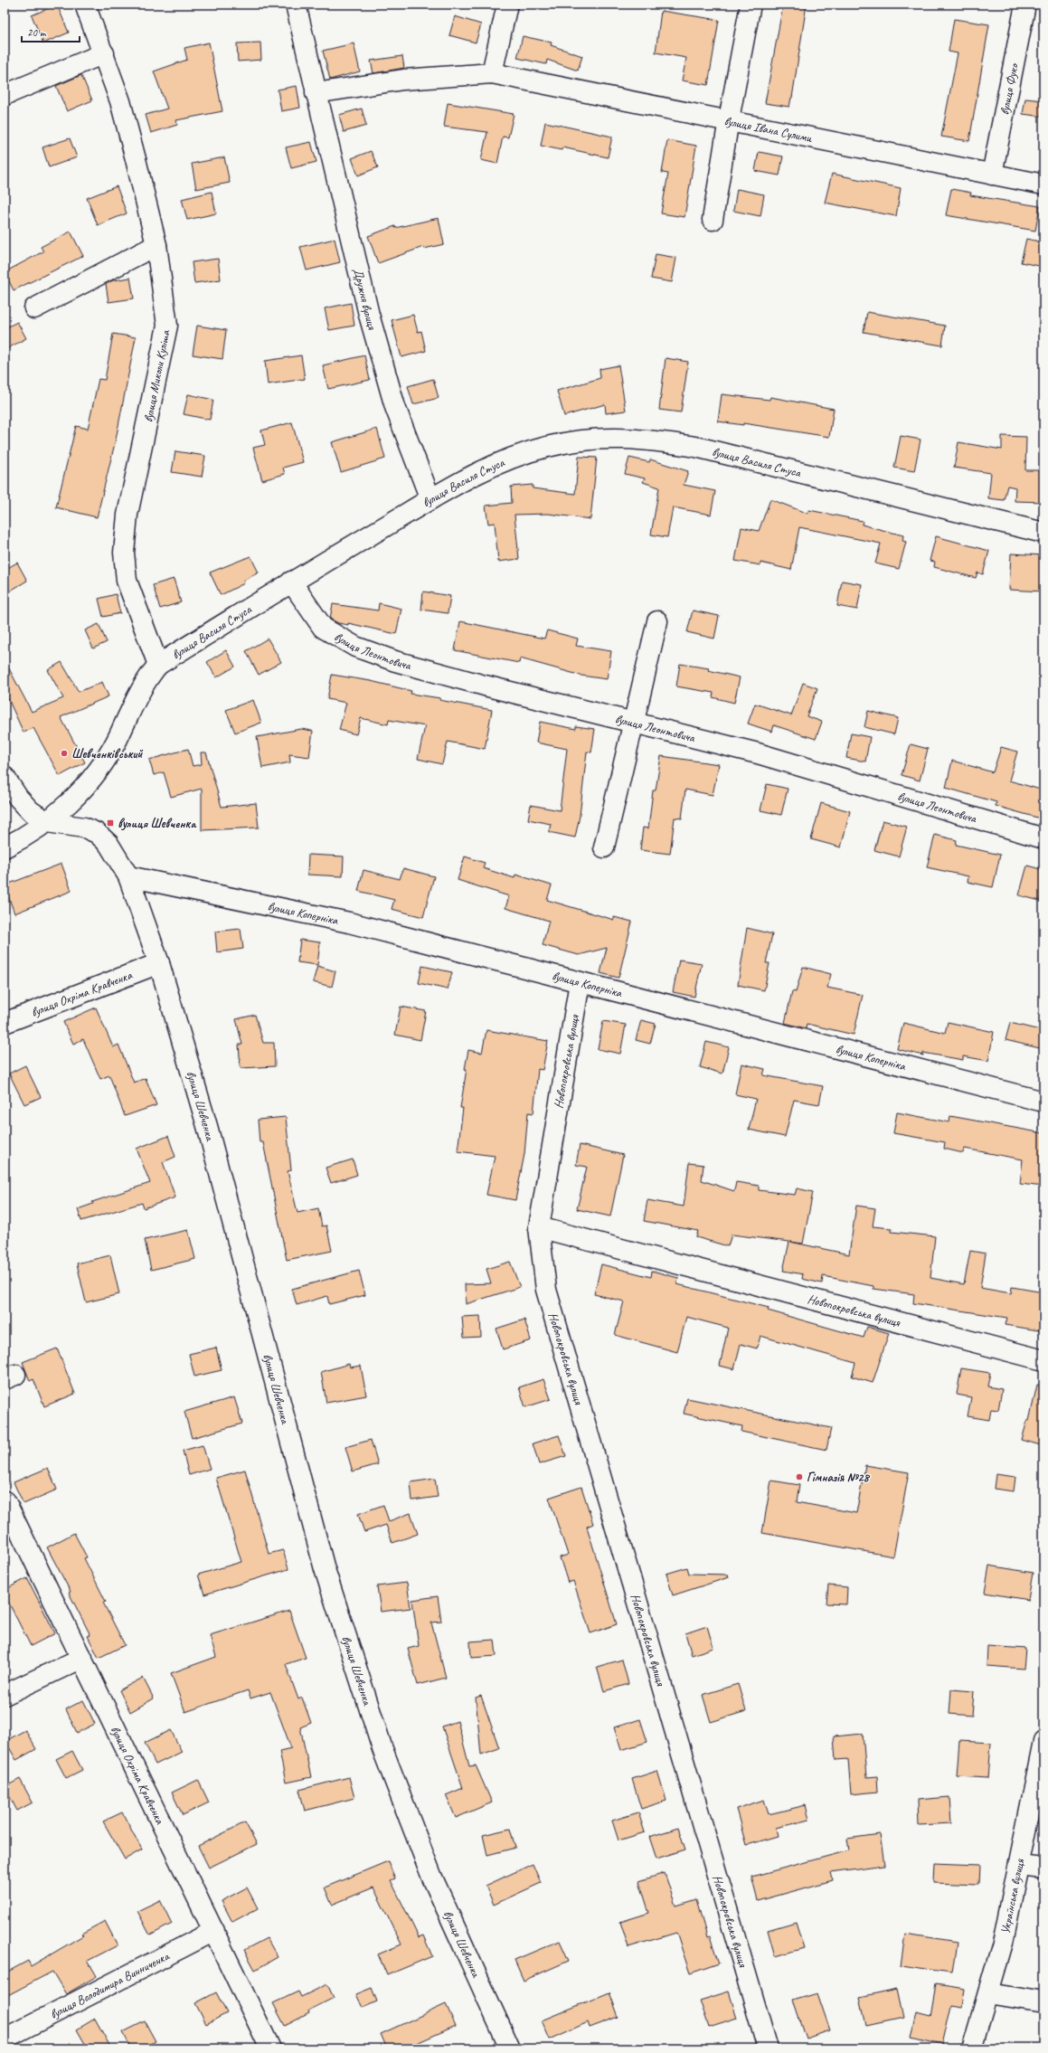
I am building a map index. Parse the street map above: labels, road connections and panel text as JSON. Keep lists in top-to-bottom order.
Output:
{
  "streets": {
    "street": [
      "вулиця Фуко",
      "вулиця Івана Сулими",
      "Дружня вулиця",
      "вулиця Миколи Куліша",
      "вулиця Василя Стуса",
      "вулиця Леонтовича",
      "вулиця Коперніка",
      "вулиця Охріма Кравченка",
      "Новопокровська вулиця",
      "вулиця Шевченка",
      "Українська вулиця",
      "вулиця Володимира Винниченка"
    ]
  },
  "crossings": [
    ["вулиця Фуко", "вулиця Івана Сулими"],
    ["Дружня вулиця", "вулиця Василя Стуса"],
    ["вулиця Миколи Куліша", "вулиця Василя Стуса"],
    ["вулиця Василя Стуса", "вулиця Леонтовича"],
    ["вулиця Василя Стуса", "вулиця Шевченка"],
    ["вулиця Коперніка", "Новопокровська вулиця"],
    ["вулиця Коперніка", "вулиця Шевченка"],
    ["вулиця Охріма Кравченка", "вулиця Шевченка"],
    ["вулиця Охріма Кравченка", "вулиця Володимира Винниченка"]
  ],
  "places": {
    "other": ["Шевченківський", "Гімназія №28"],
    "transit": ["вулиця Шевченка"]
  },
  "scale_bar": "20 m"
}
